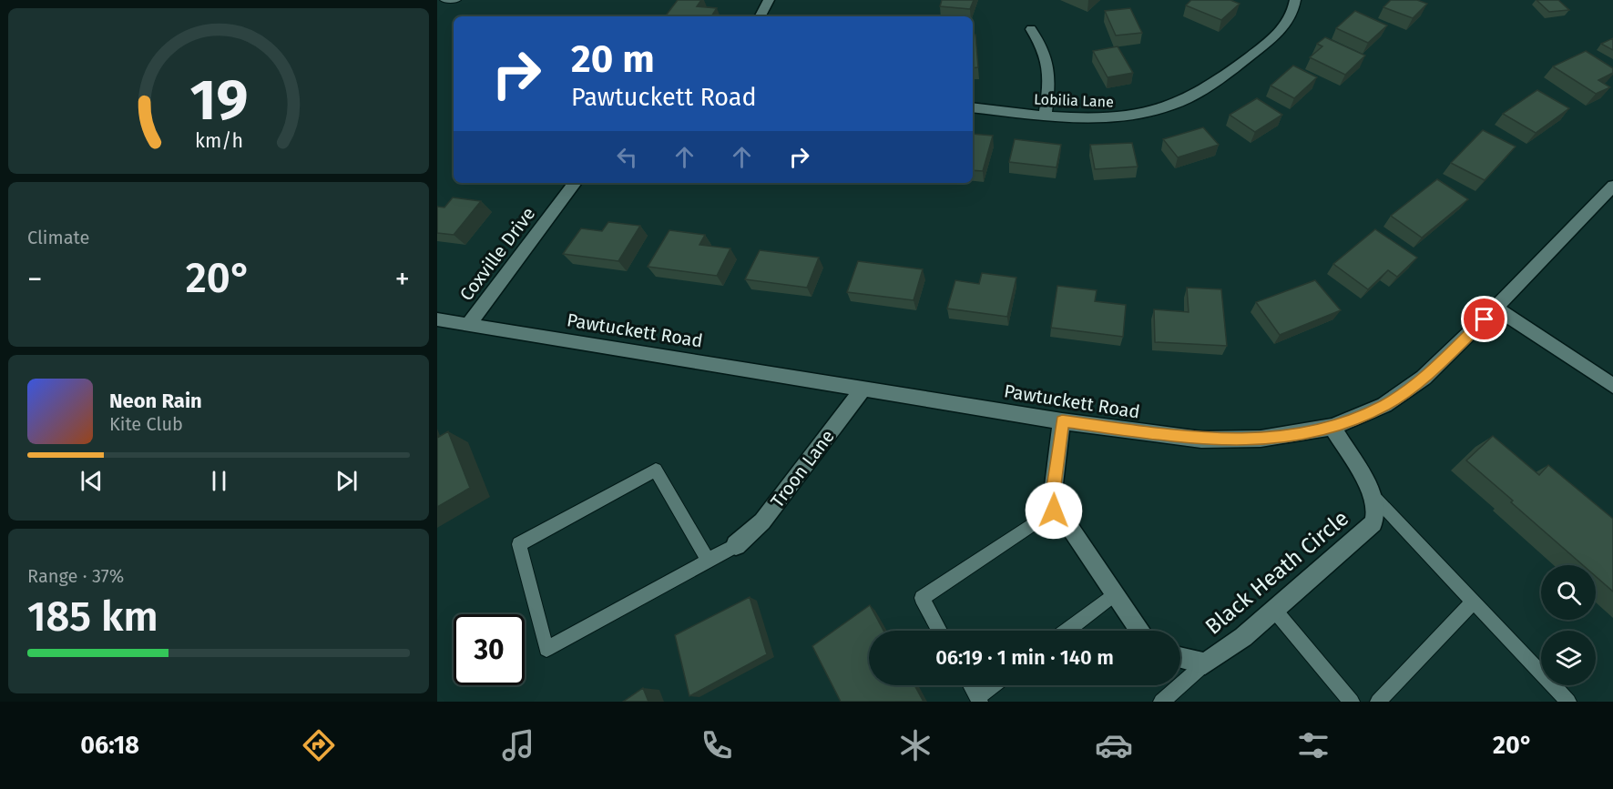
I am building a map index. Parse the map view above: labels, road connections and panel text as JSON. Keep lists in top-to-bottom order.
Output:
{
  "streets": {
    "street": [
      "Lobilia Lane",
      "Coxville Drive",
      "Pawtuckett Road",
      "Troon Lane",
      "Black Heath Circle"
    ]
  },
  "crossings": [
    ["Coxville Drive", "Pawtuckett Road"],
    ["Pawtuckett Road", "Troon Lane"],
    ["Pawtuckett Road", "Black Heath Circle"]
  ],
  "page": {
    "turn": ["20 m", "Pawtuckett Road"],
    "tile": [
      "Climate",
      ["Range · 37%", "185 km"]
    ],
    "heat": ["−", "20°", "+"],
    "song": ["Neon Rain", "Kite Club"],
    "limit": "30",
    "trip": "06:19 · 1 min · 140 m",
    "tabs": ["06:18", "20°"],
    "gauge": ["19", "km/h"]
  }
}
